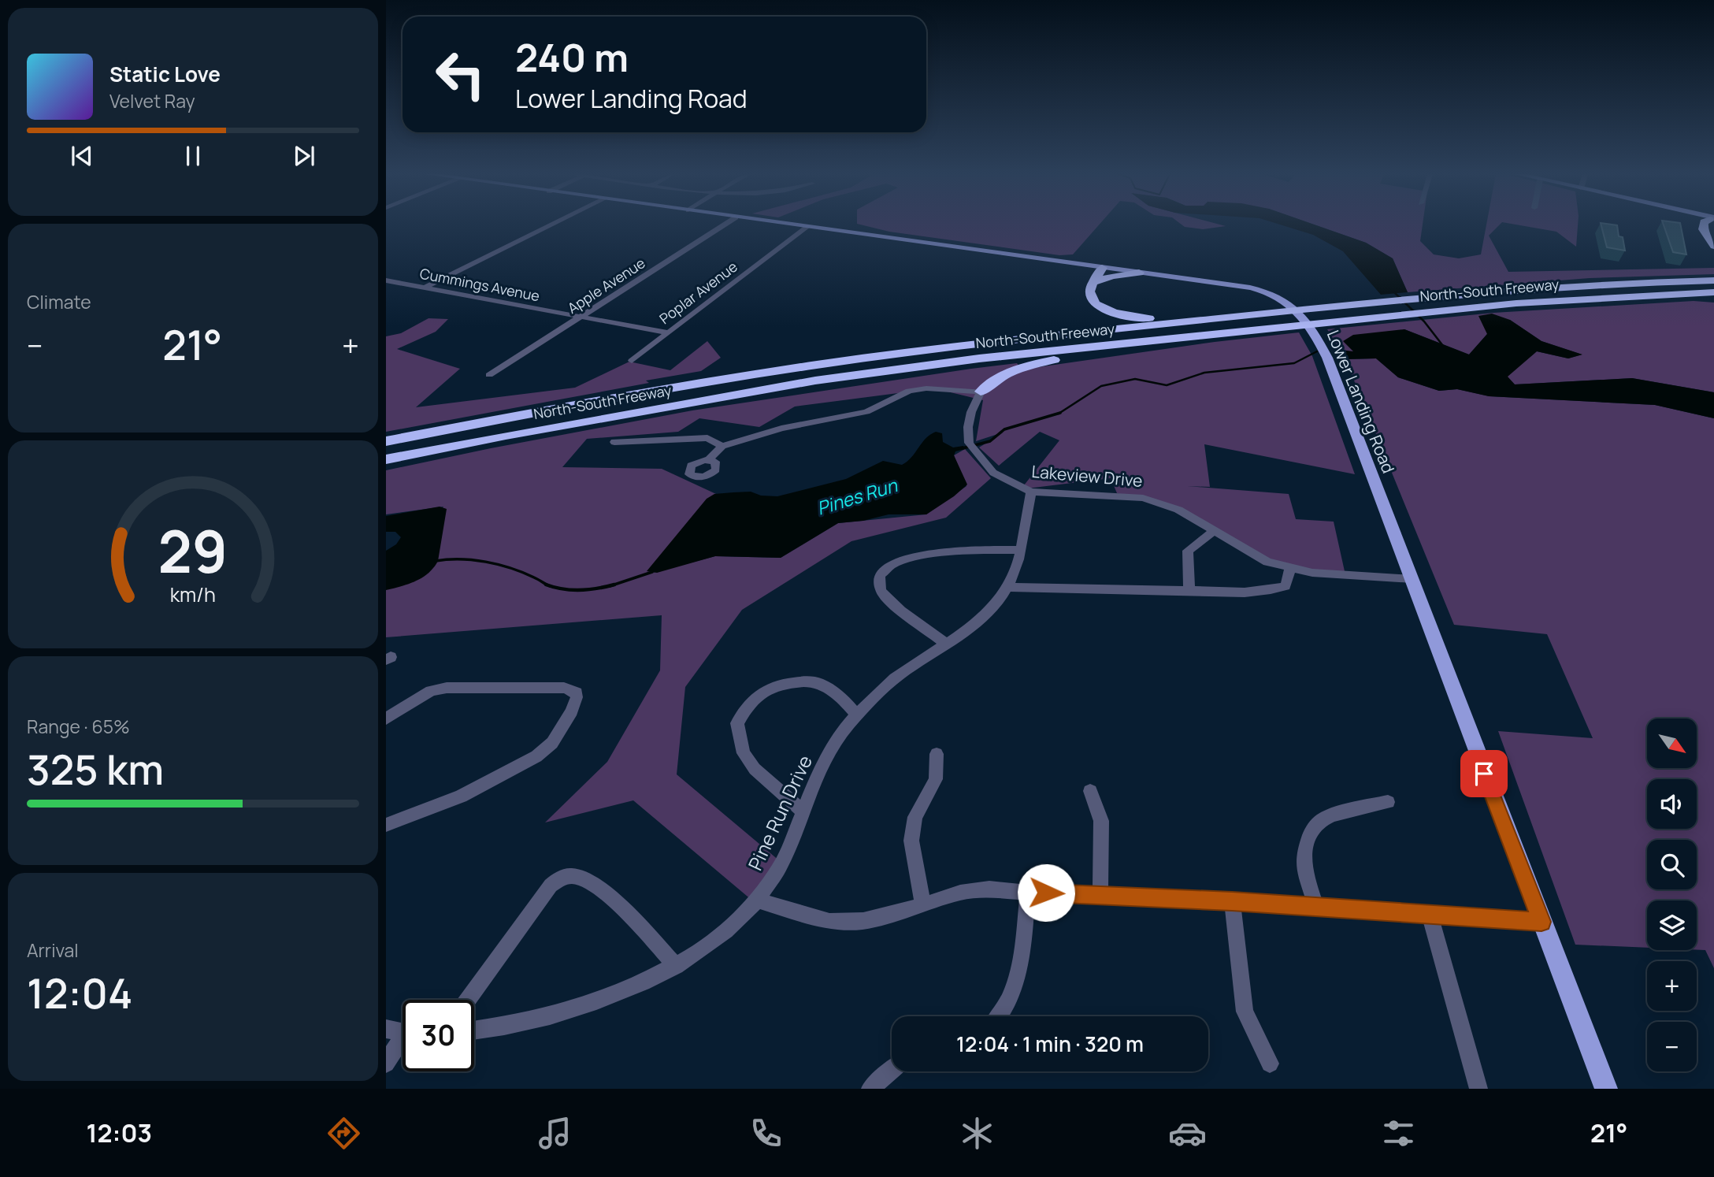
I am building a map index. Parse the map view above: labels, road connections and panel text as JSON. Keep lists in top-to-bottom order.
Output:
{
  "streets": {
    "highway": ["North-South Freeway"],
    "main road": ["Lower Landing Road"],
    "street": [
      "Cummings Avenue",
      "Apple Avenue",
      "Poplar Avenue",
      "Lakeview Drive",
      "Pine Run Drive"
    ]
  },
  "crossings": [
    ["Cummings Avenue", "Apple Avenue"],
    ["Cummings Avenue", "Poplar Avenue"],
    ["Poplar Avenue", "Lower Landing Road"],
    ["Lower Landing Road", "Lakeview Drive"],
    ["Lakeview Drive", "Pine Run Drive"]
  ],
  "water": ["Pines Run"],
  "north": "bottom right",
  "page": {
    "turn": ["240 m", "Lower Landing Road"],
    "song": ["Static Love", "Velvet Ray"],
    "tile": [
      "Climate",
      ["Range · 65%", "325 km"],
      ["Arrival", "12:04"]
    ],
    "heat": ["−", "21°", "+"],
    "map_buttons": ["+", "−"],
    "limit": "30",
    "trip": "12:04 · 1 min · 320 m",
    "tabs": ["12:03", "21°"],
    "gauge": ["29", "km/h"]
  }
}
